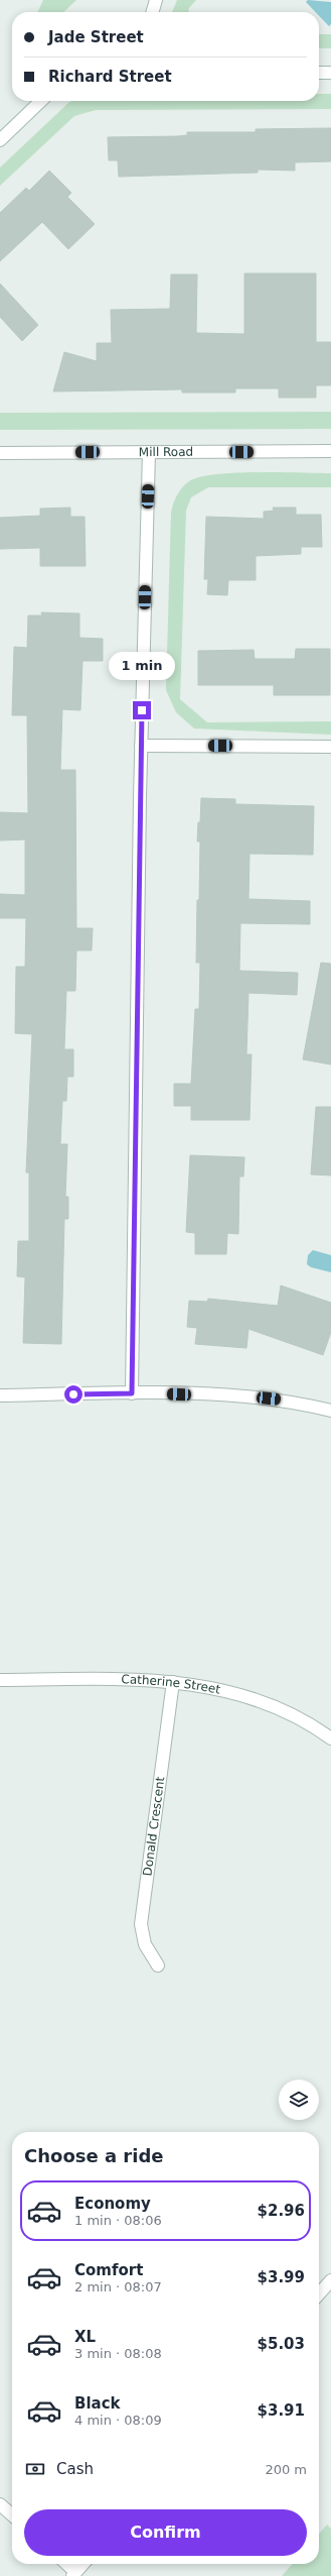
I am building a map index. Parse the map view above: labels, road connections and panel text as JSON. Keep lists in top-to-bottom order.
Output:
{
  "streets": {
    "street": ["Mill Road", "Catherine Street", "Donald Crescent"]
  },
  "crossings": [
    ["Catherine Street", "Donald Crescent"]
  ],
  "page": {
    "banner": ["Jade Street", "Richard Street"],
    "bubble": "1 min",
    "heading": "Choose a ride",
    "list": [
      {
        "name": "Economy",
        "note": "1 min · 08:06",
        "value": "$2.96"
      },
      {
        "name": "Comfort",
        "note": "2 min · 08:07",
        "value": "$3.99"
      },
      {
        "name": "XL",
        "note": "3 min · 08:08",
        "value": "$5.03"
      },
      {
        "name": "Black",
        "note": "4 min · 08:09",
        "value": "$3.91"
      }
    ],
    "pay": ["Cash", "200 m"],
    "buttons": "Confirm"
  }
}
